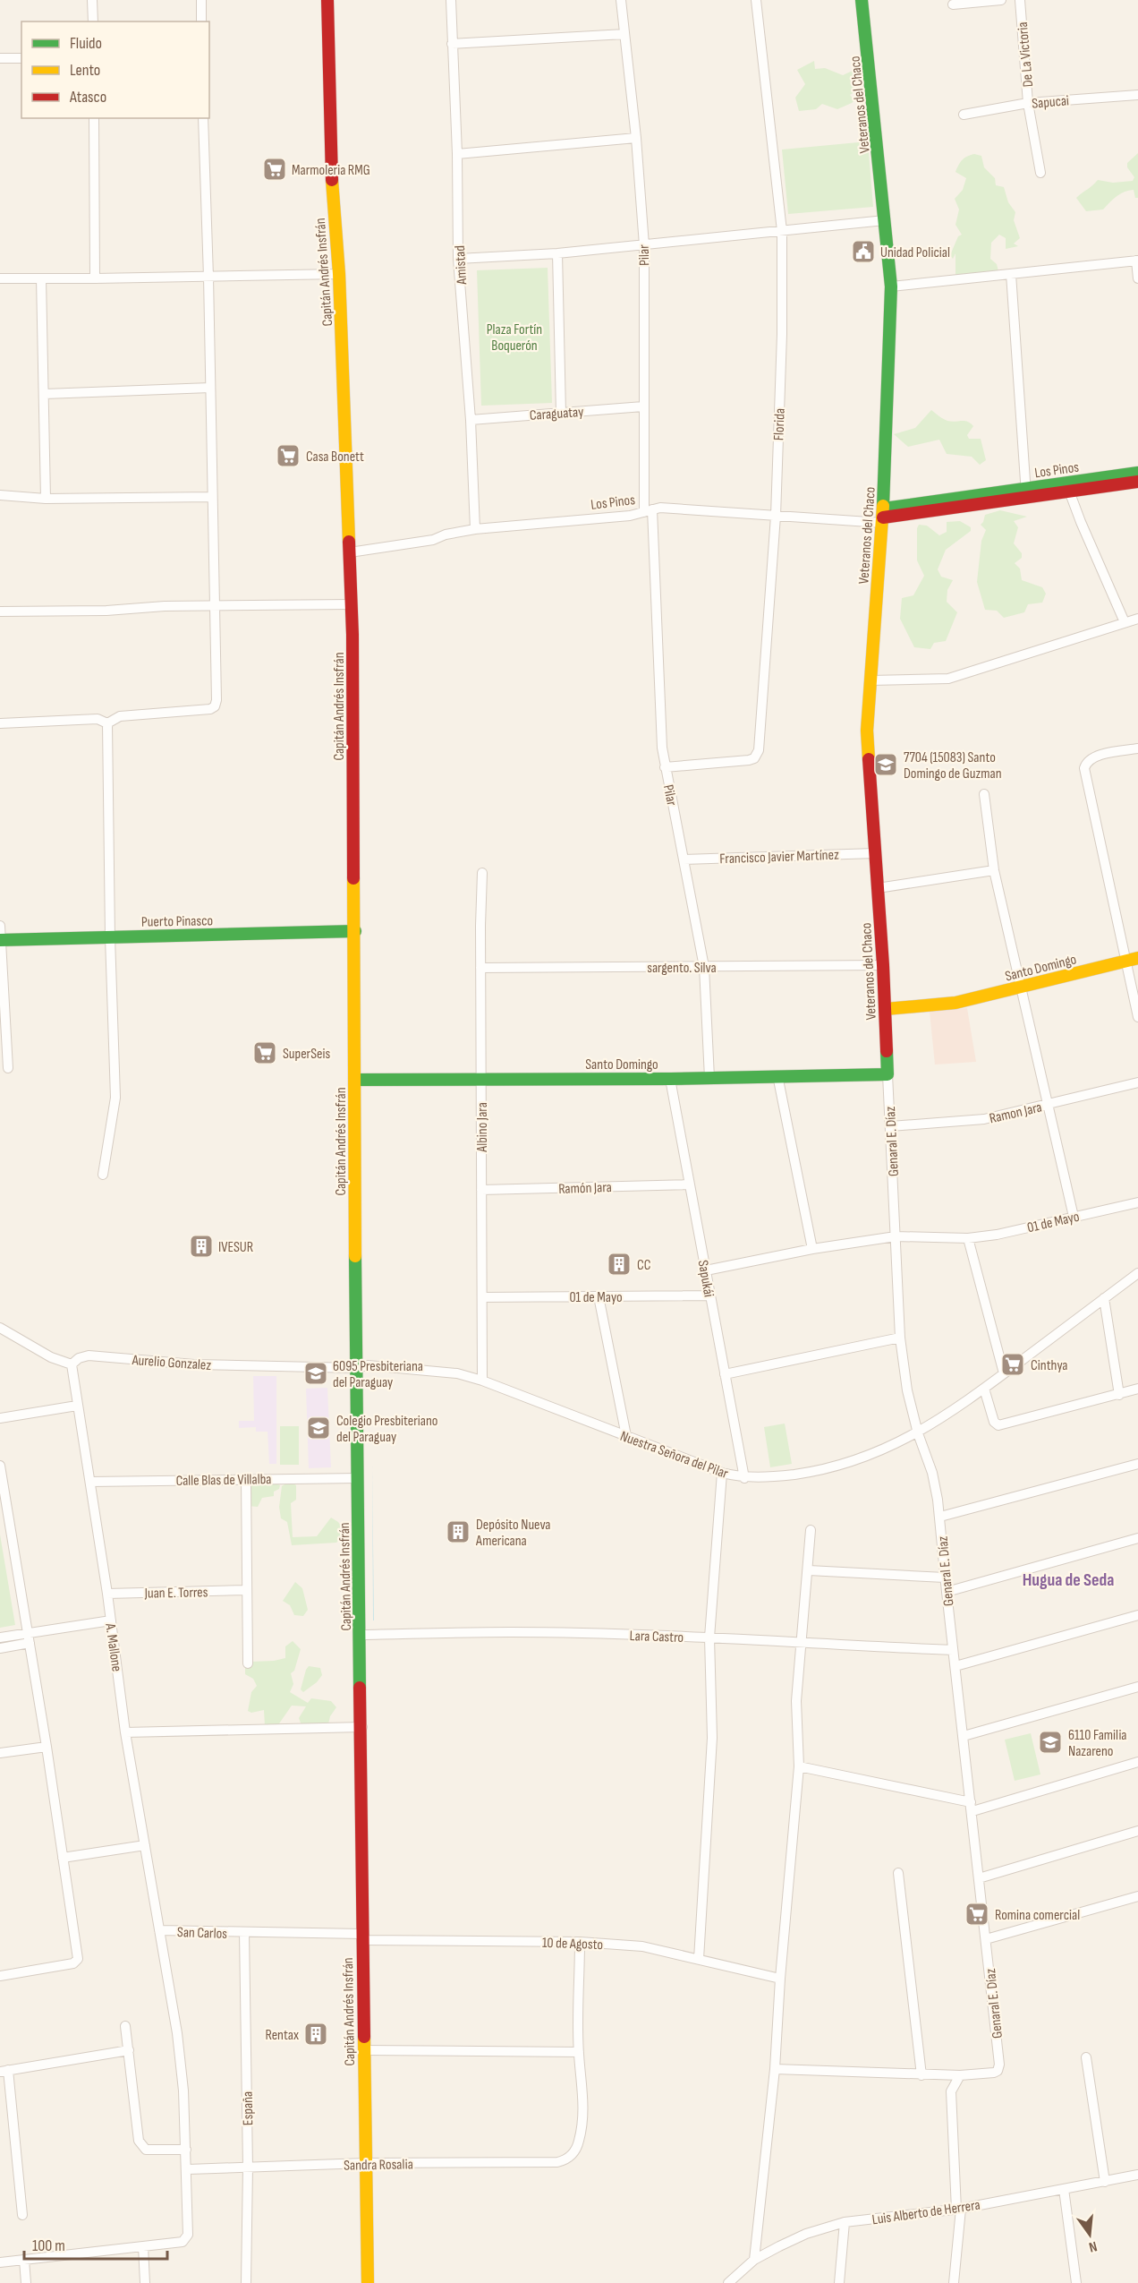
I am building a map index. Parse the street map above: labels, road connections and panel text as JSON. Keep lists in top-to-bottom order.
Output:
{
  "streets": {
    "street": [
      "De La Victoria",
      "Sapucai",
      "Veteranos del Chaco",
      "Pilar",
      "Amistad",
      "Capitán Andrés Insfrán",
      "Caraguatay",
      "Florida",
      "Los Pinos",
      "Francisco Javier Martínez",
      "Puerto Pinasco",
      "sargento. Silva",
      "Santo Domingo",
      "Ramon Jara",
      "Albino Jara",
      "Genaral E. Díaz",
      "Ramón Jara",
      "01 de Mayo",
      "Sapukái",
      "Aurelio Gonzalez",
      "Nuestra Señora del Pilar",
      "Calle Blas de Villalba",
      "Juan E. Torres",
      "Lara Castro",
      "A. Mallone",
      "San Carlos",
      "10 de Agosto",
      "España",
      "Sandra Rosalia",
      "Luis Alberto de Herrera"
    ]
  },
  "crossings": [
    ["De La Victoria", "Sapucai"],
    ["Veteranos del Chaco", "Los Pinos"],
    ["Veteranos del Chaco", "Francisco Javier Martínez"],
    ["Veteranos del Chaco", "sargento. Silva"],
    ["Veteranos del Chaco", "Santo Domingo"],
    ["Veteranos del Chaco", "Genaral E. Díaz"],
    ["Pilar", "Caraguatay"],
    ["Pilar", "Florida"],
    ["Pilar", "Los Pinos"],
    ["Pilar", "Francisco Javier Martínez"],
    ["Pilar", "sargento. Silva"],
    ["Pilar", "Santo Domingo"],
    ["Amistad", "Caraguatay"],
    ["Amistad", "Los Pinos"],
    ["Capitán Andrés Insfrán", "Los Pinos"],
    ["Capitán Andrés Insfrán", "Puerto Pinasco"],
    ["Capitán Andrés Insfrán", "Santo Domingo"],
    ["Capitán Andrés Insfrán", "Aurelio Gonzalez"],
    ["Capitán Andrés Insfrán", "Nuestra Señora del Pilar"],
    ["Capitán Andrés Insfrán", "Calle Blas de Villalba"],
    ["Capitán Andrés Insfrán", "Lara Castro"],
    ["Capitán Andrés Insfrán", "10 de Agosto"],
    ["Capitán Andrés Insfrán", "Sandra Rosalia"],
    ["Florida", "Los Pinos"],
    ["sargento. Silva", "Albino Jara"],
    ["Santo Domingo", "Albino Jara"],
    ["Santo Domingo", "Genaral E. Díaz"],
    ["Santo Domingo", "Sapukái"],
    ["Ramon Jara", "Genaral E. Díaz"],
    ["Albino Jara", "Ramón Jara"],
    ["Albino Jara", "01 de Mayo"],
    ["Albino Jara", "Nuestra Señora del Pilar"],
    ["Genaral E. Díaz", "01 de Mayo"],
    ["Genaral E. Díaz", "Nuestra Señora del Pilar"],
    ["Genaral E. Díaz", "Lara Castro"],
    ["Ramón Jara", "Sapukái"],
    ["01 de Mayo", "Sapukái"],
    ["Sapukái", "Nuestra Señora del Pilar"],
    ["Aurelio Gonzalez", "Nuestra Señora del Pilar"],
    ["Aurelio Gonzalez", "A. Mallone"],
    ["Calle Blas de Villalba", "A. Mallone"],
    ["Juan E. Torres", "A. Mallone"],
    ["A. Mallone", "San Carlos"],
    ["A. Mallone", "Sandra Rosalia"],
    ["San Carlos", "10 de Agosto"],
    ["San Carlos", "España"],
    ["10 de Agosto", "España"],
    ["España", "Sandra Rosalia"]
  ],
  "districts": ["Hugua de Seda"],
  "parks": ["Plaza Fortín Boquerón"],
  "places": {
    "supermarket": [
      "Marmoleria RMG",
      "Casa Bonett",
      "SuperSeis",
      "Cinthya",
      "Romina comercial"
    ],
    "public building": ["Unidad Policial"],
    "school or university": [
      "7704 (15083) Santo Domingo de Guzman",
      "6095 Presbiteriana del Paraguay",
      "Colegio Presbiteriano del Paraguay",
      "6110 Familia Nazareno"
    ],
    "building": [
      "IVESUR",
      "CC",
      "Depósito Nueva Americana",
      "Rentax"
    ]
  },
  "legend": ["Fluido", "Lento", "Atasco"],
  "scale_bar": "100 m",
  "north": "bottom"
}
